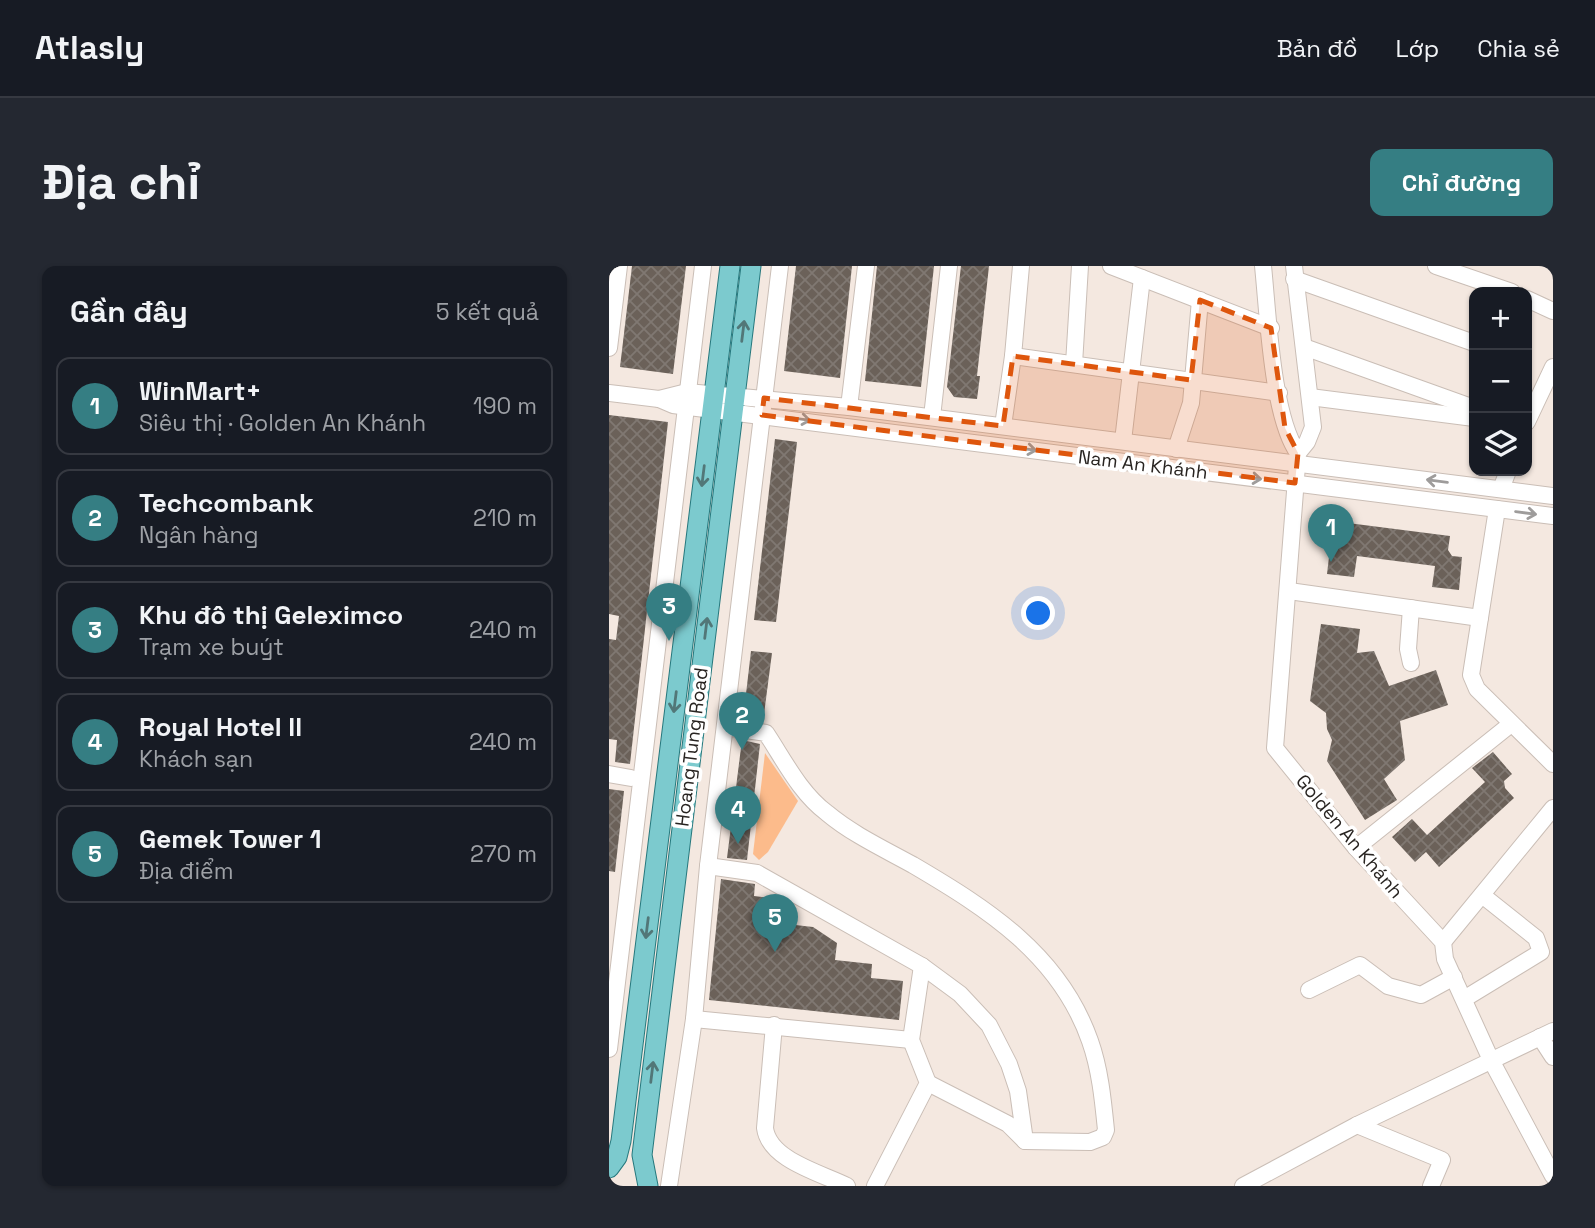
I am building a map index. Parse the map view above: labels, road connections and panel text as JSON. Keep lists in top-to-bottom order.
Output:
{
  "streets": {
    "main road": ["Hoang Tung Road"],
    "street": ["Nam An Khánh", "Golden An Khánh"]
  },
  "crossings": [
    ["Nam An Khánh", "Hoang Tung Road"],
    ["Nam An Khánh", "Golden An Khánh"]
  ],
  "page": {
    "header": "Atlasly",
    "nav": ["Bản đồ", "Lớp", "Chia sẻ"],
    "buttons": "Chỉ đường",
    "title": "Địa chỉ",
    "heading": ["Gần đây", "5 kết quả"],
    "map_buttons": ["+", "−"],
    "list": [
      {
        "mark": "1",
        "name": "WinMart+",
        "note": "Siêu thị · Golden An Khánh",
        "value": "190 m"
      },
      {
        "mark": "2",
        "name": "Techcombank",
        "note": "Ngân hàng",
        "value": "210 m"
      },
      {
        "mark": "3",
        "name": "Khu đô thị Geleximco",
        "note": "Trạm xe buýt",
        "value": "240 m"
      },
      {
        "mark": "4",
        "name": "Royal Hotel II",
        "note": "Khách sạn",
        "value": "240 m"
      },
      {
        "mark": "5",
        "name": "Gemek Tower 1",
        "note": "Địa điểm",
        "value": "270 m"
      }
    ],
    "pins": [
      "1",
      "3",
      "2",
      "4",
      "5"
    ]
  }
}
